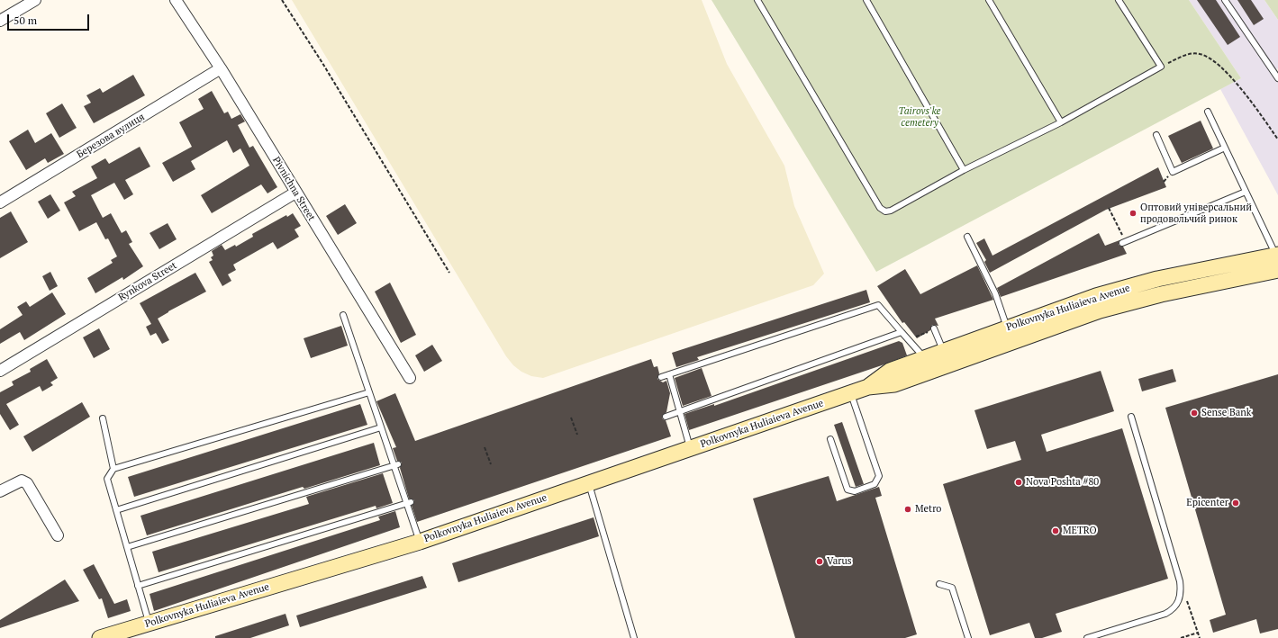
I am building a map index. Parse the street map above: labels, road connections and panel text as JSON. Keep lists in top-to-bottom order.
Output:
{
  "streets": {
    "main road": ["Polkovnyka Huliaieva Avenue"],
    "street": ["Березова вулиця", "Pivnichna Street", "Rynkova Street"]
  },
  "crossings": [
    ["Березова вулиця", "Pivnichna Street"],
    ["Pivnichna Street", "Rynkova Street"]
  ],
  "parks": ["Tairovs'ke cemetery"],
  "places": [
    "Оптовий універсальний продовольчий ринок",
    "Sense Bank",
    "Nova Poshta #80",
    "Epicenter",
    "Metro",
    "METRO",
    "Varus"
  ],
  "scale_bar": "50 m"
}
